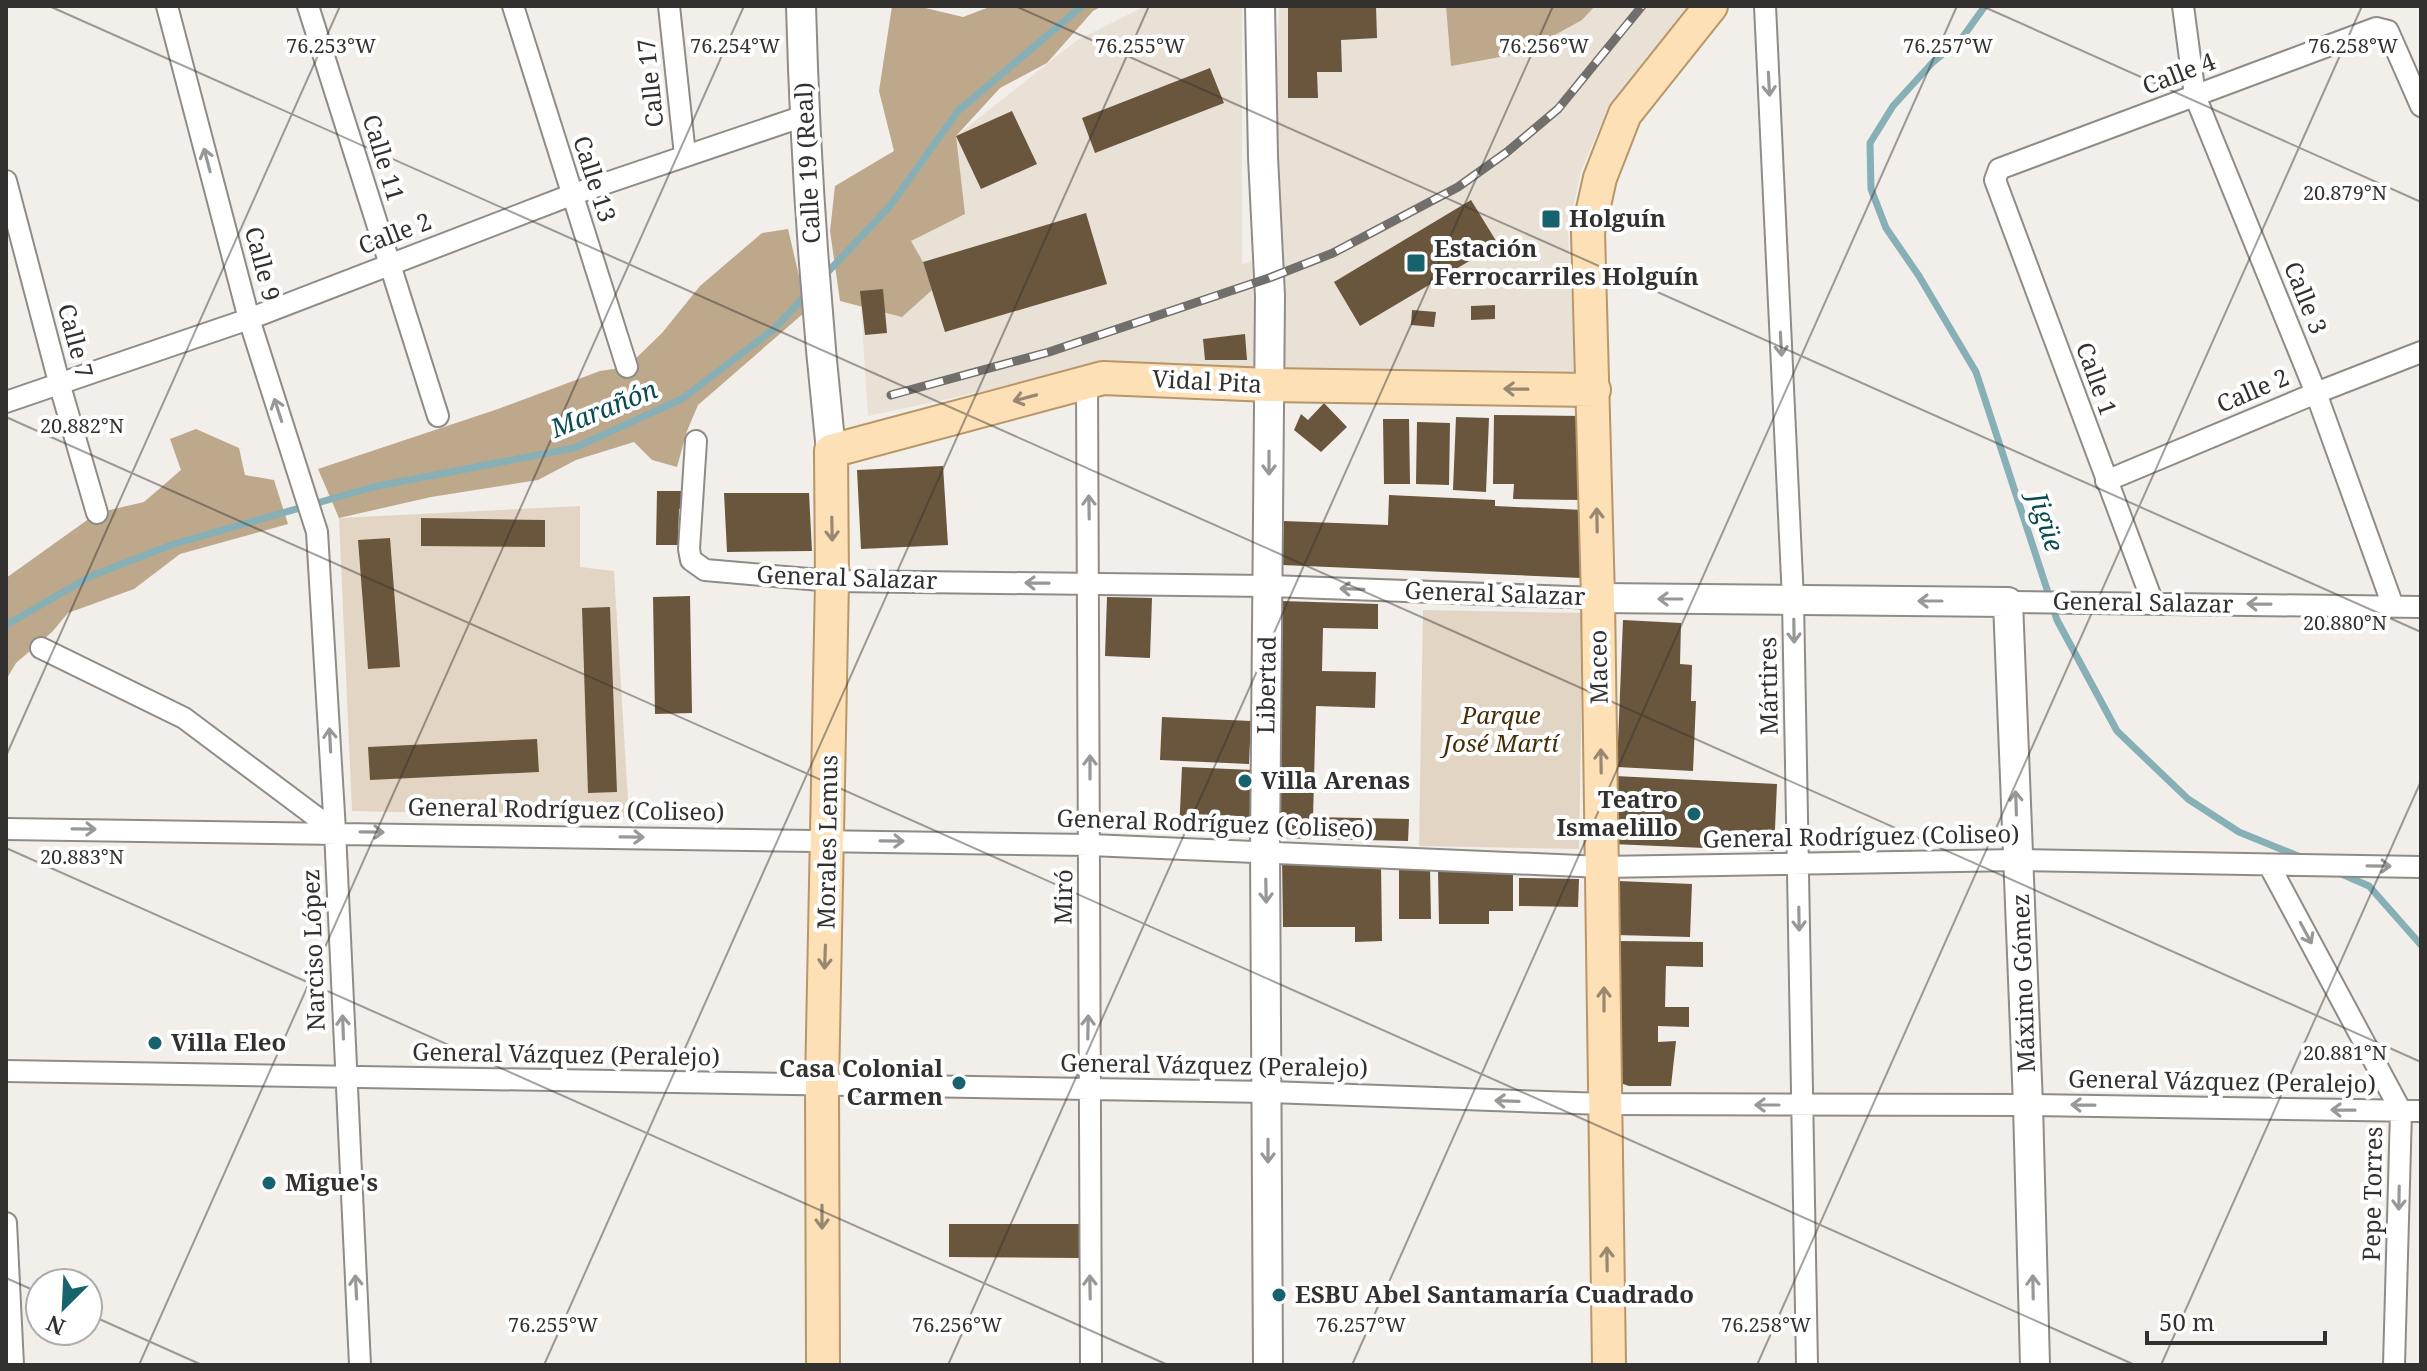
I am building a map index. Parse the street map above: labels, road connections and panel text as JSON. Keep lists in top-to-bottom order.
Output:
{
  "streets": {
    "main road": ["Vidal Pita", "Maceo", "Morales Lemus"],
    "street": [
      "Calle 4",
      "Calle 17",
      "Calle 11",
      "Calle 19 (Real)",
      "Calle 13",
      "Calle 2",
      "Calle 9",
      "Calle 3",
      "Calle 7",
      "Calle 1",
      "General Salazar",
      "Libertad",
      "Mártires",
      "General Rodríguez (Coliseo)",
      "Miró",
      "Narciso López",
      "Máximo Gómez",
      "General Vázquez (Peralejo)",
      "Pepe Torres"
    ]
  },
  "crossings": [
    ["Calle 4", "Calle 3"],
    ["Calle 4", "Calle 1"],
    ["Calle 17", "Calle 2"],
    ["Calle 11", "Calle 2"],
    ["Calle 19 (Real)", "Calle 2"],
    ["Calle 19 (Real)", "Morales Lemus"],
    ["Calle 13", "Calle 2"],
    ["Calle 2", "Calle 9"],
    ["Calle 2", "Calle 3"],
    ["Calle 2", "Calle 7"],
    ["Calle 2", "Calle 1"],
    ["Calle 9", "Narciso López"],
    ["Calle 3", "General Salazar"],
    ["Calle 1", "General Salazar"],
    ["Vidal Pita", "Maceo"],
    ["Vidal Pita", "Libertad"],
    ["Vidal Pita", "Morales Lemus"],
    ["Vidal Pita", "Miró"],
    ["General Salazar", "Maceo"],
    ["General Salazar", "Libertad"],
    ["General Salazar", "Mártires"],
    ["General Salazar", "Morales Lemus"],
    ["General Salazar", "Miró"],
    ["General Salazar", "Máximo Gómez"],
    ["Maceo", "General Rodríguez (Coliseo)"],
    ["Maceo", "General Vázquez (Peralejo)"],
    ["Libertad", "General Rodríguez (Coliseo)"],
    ["Libertad", "General Vázquez (Peralejo)"],
    ["Mártires", "General Rodríguez (Coliseo)"],
    ["Mártires", "General Vázquez (Peralejo)"],
    ["General Rodríguez (Coliseo)", "Morales Lemus"],
    ["General Rodríguez (Coliseo)", "Miró"],
    ["General Rodríguez (Coliseo)", "Narciso López"],
    ["General Rodríguez (Coliseo)", "Máximo Gómez"],
    ["General Rodríguez (Coliseo)", "Pepe Torres"],
    ["Morales Lemus", "General Vázquez (Peralejo)"],
    ["Miró", "General Vázquez (Peralejo)"],
    ["Narciso López", "General Vázquez (Peralejo)"],
    ["Máximo Gómez", "General Vázquez (Peralejo)"],
    ["General Vázquez (Peralejo)", "Pepe Torres"]
  ],
  "one_way": [
    "Calle 9",
    "Vidal Pita",
    "General Salazar",
    "Maceo",
    "Libertad",
    "Mártires",
    "General Rodríguez (Coliseo)",
    "Morales Lemus",
    "Miró",
    "Narciso López",
    "Máximo Gómez",
    "General Vázquez (Peralejo)",
    "Pepe Torres"
  ],
  "water": ["Marañón", "Jigüe"],
  "parks": ["Parque José Martí"],
  "places": {
    "transit": ["Holguín", "Estación Ferrocarriles Holguín"],
    "other": [
      "Villa Arenas",
      "Teatro Ismaelillo",
      "Villa Eleo",
      "Casa Colonial Carmen",
      "Migue's",
      "ESBU Abel Santamaría Cuadrado"
    ]
  },
  "scale_bar": "50 m",
  "north": "bottom left",
  "coordinates": [
    "76.253°W",
    "76.254°W",
    "76.255°W",
    "76.256°W",
    "76.257°W",
    "76.258°W",
    "20.879°N",
    "20.882°N",
    "20.880°N",
    "20.883°N",
    "20.881°N"
  ]
}
